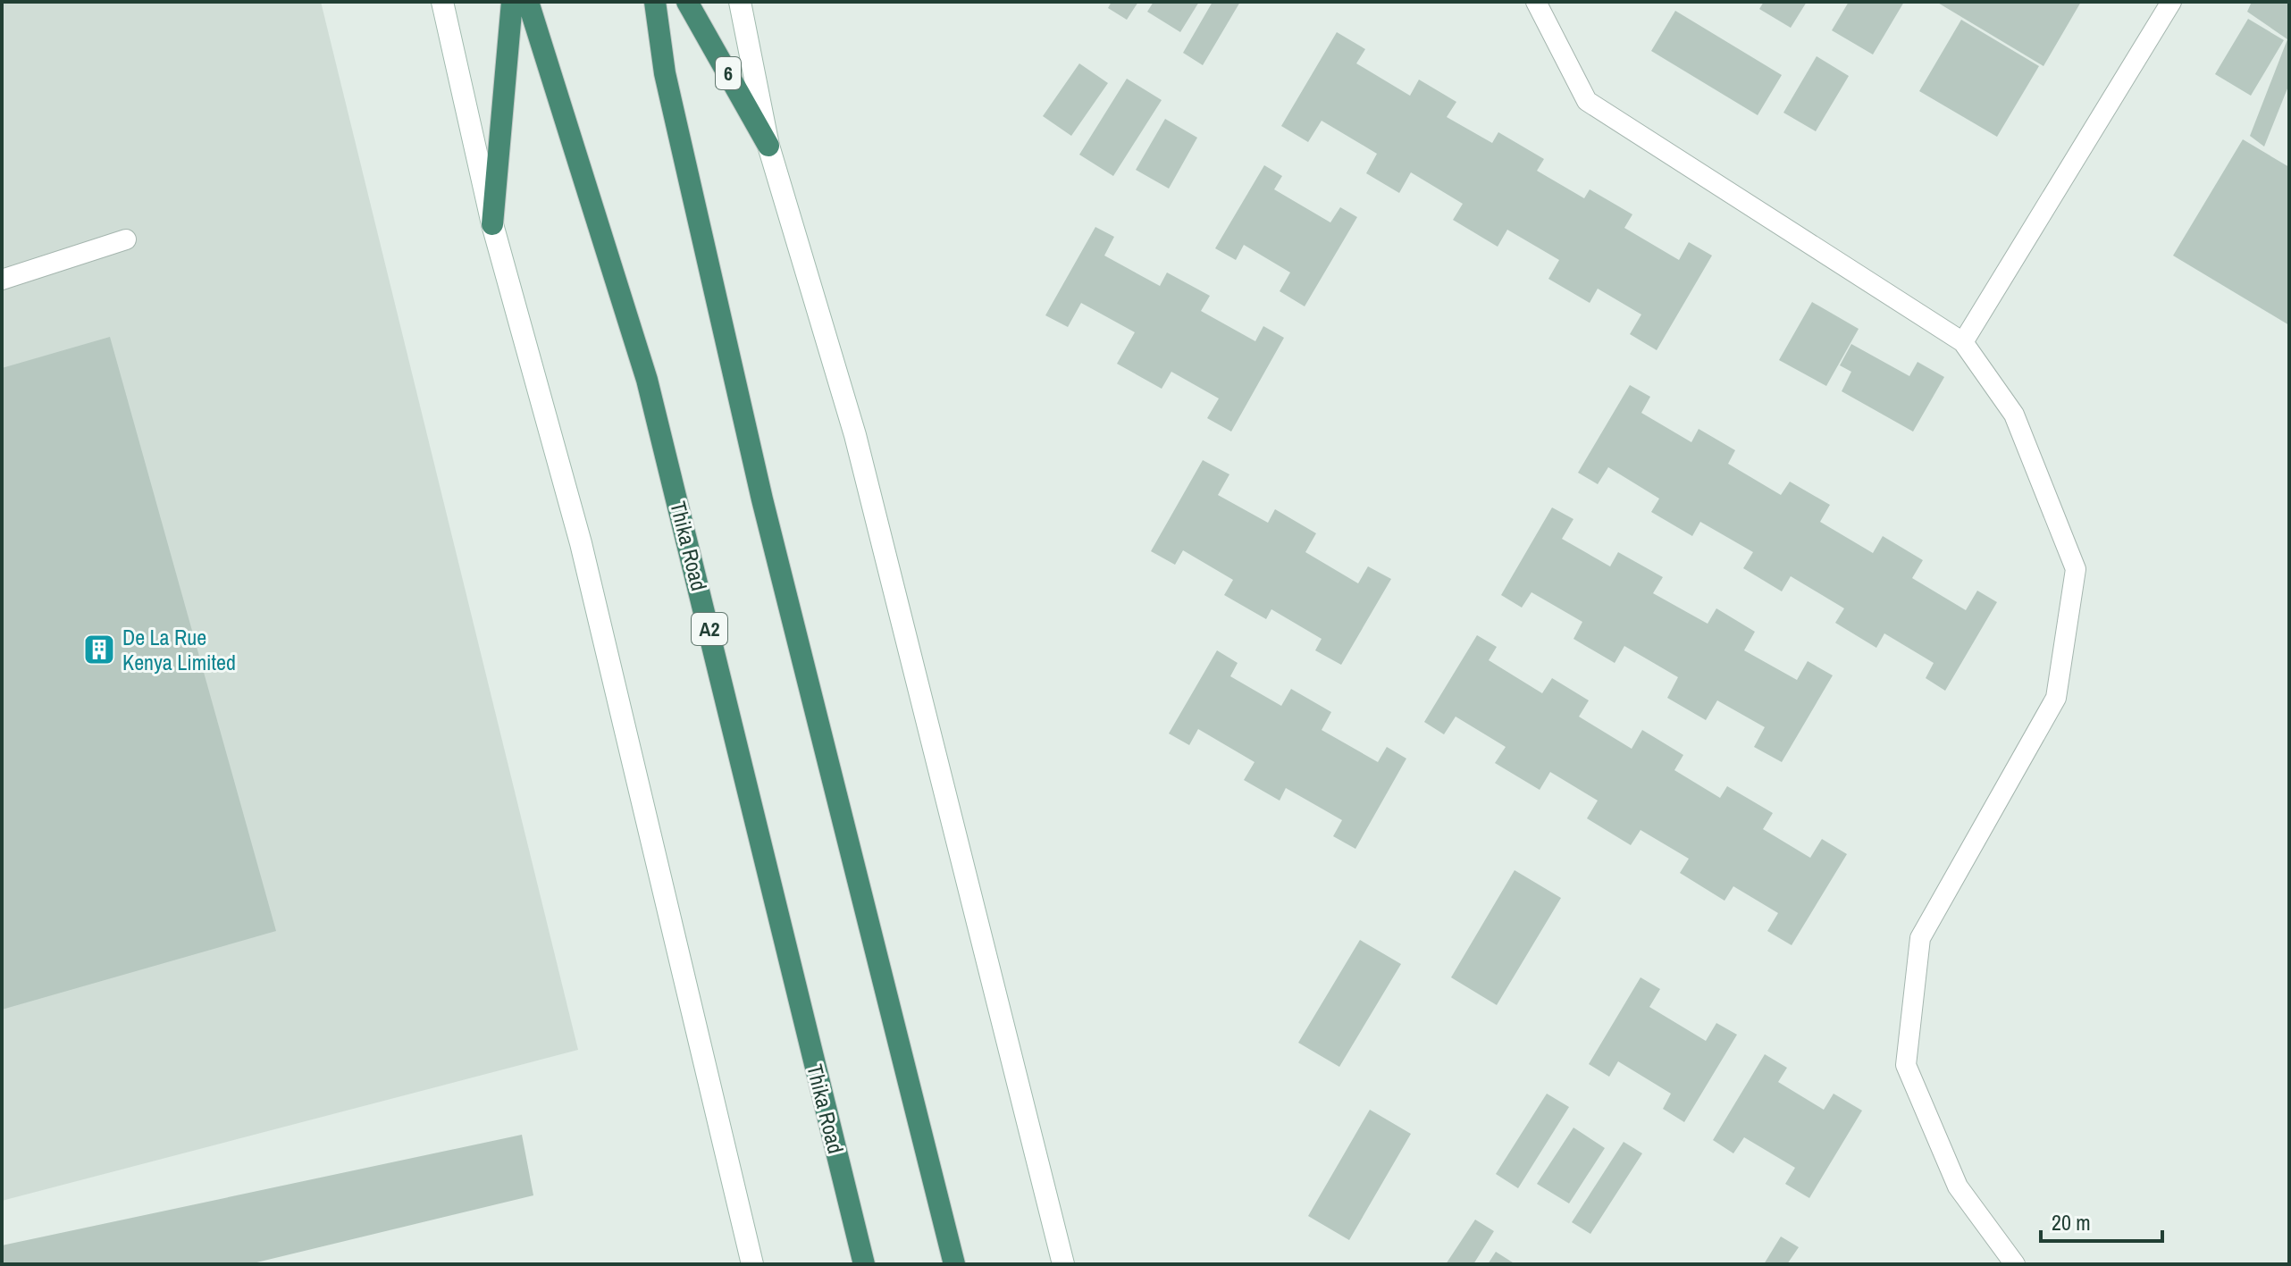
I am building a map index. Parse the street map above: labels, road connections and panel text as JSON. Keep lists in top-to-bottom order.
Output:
{
  "streets": {
    "highway": ["6", "Thika Road", "A2"]
  },
  "places": {
    "building": ["De La Rue Kenya Limited"]
  },
  "scale_bar": "20 m"
}
